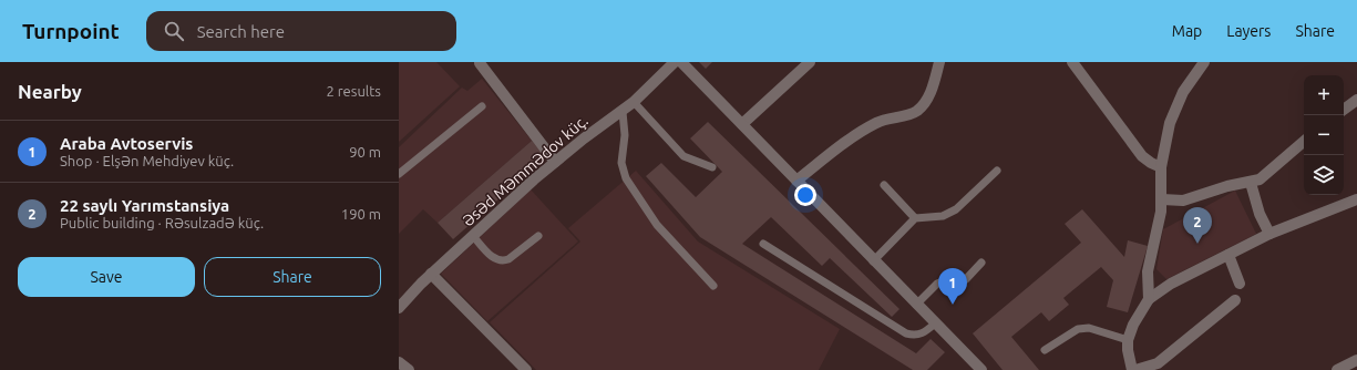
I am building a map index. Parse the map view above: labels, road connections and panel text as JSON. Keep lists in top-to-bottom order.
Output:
{
  "streets": {
    "street": ["Əsəd Məmmədov küç."]
  },
  "page": {
    "header": "Turnpoint",
    "search": "Search here",
    "nav": ["Map", "Layers", "Share"],
    "heading": ["Nearby", "2 results"],
    "map_buttons": ["+", "−"],
    "list": [
      {
        "mark": "1",
        "name": "Araba Avtoservis",
        "note": "Shop · Elşən Mehdiyev küç.",
        "value": "90 m"
      },
      {
        "mark": "2",
        "name": "22 saylı Yarımstansiya",
        "note": "Public building · Rəsulzadə küç.",
        "value": "190 m"
      }
    ],
    "pins": ["2", "1"],
    "buttons": ["Save", "Share"]
  }
}
